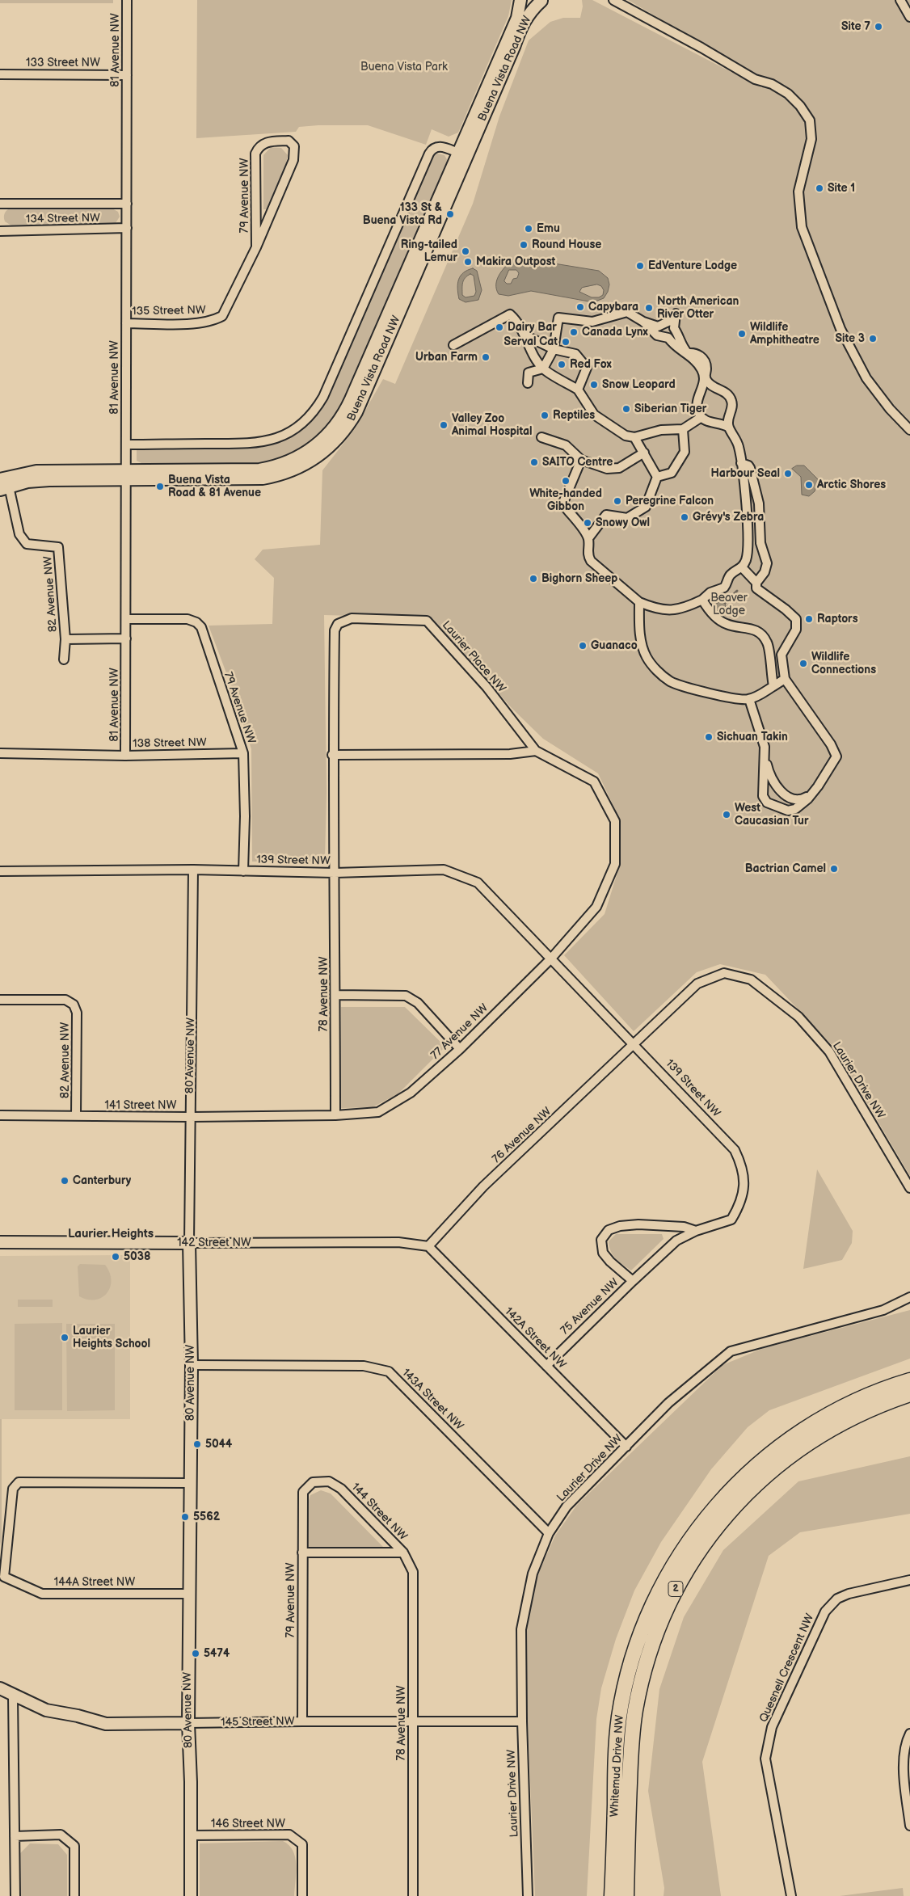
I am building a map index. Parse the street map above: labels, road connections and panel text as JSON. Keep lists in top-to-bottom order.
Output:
{
  "streets": {
    "highway": ["2", "Whitemud Drive NW"],
    "street": [
      "81 Avenue NW",
      "133 Street NW",
      "Buena Vista Road NW",
      "79 Avenue NW",
      "134 Street NW",
      "135 Street NW",
      "82 Avenue NW",
      "Laurier Place NW",
      "138 Street NW",
      "139 Street NW",
      "78 Avenue NW",
      "77 Avenue NW",
      "80 Avenue NW",
      "Laurier Drive NW",
      "141 Street NW",
      "76 Avenue NW",
      "142 Street NW",
      "75 Avenue NW",
      "142A Street NW",
      "143A Street NW",
      "144 Street NW",
      "144A Street NW",
      "Quesnell Crescent NW",
      "145 Street NW",
      "146 Street NW"
    ]
  },
  "crossings": [
    ["81 Avenue NW", "133 Street NW"],
    ["81 Avenue NW", "Buena Vista Road NW"],
    ["81 Avenue NW", "79 Avenue NW"],
    ["81 Avenue NW", "134 Street NW"],
    ["81 Avenue NW", "135 Street NW"],
    ["81 Avenue NW", "138 Street NW"],
    ["Buena Vista Road NW", "82 Avenue NW"],
    ["79 Avenue NW", "135 Street NW"],
    ["79 Avenue NW", "138 Street NW"],
    ["79 Avenue NW", "139 Street NW"],
    ["79 Avenue NW", "144 Street NW"],
    ["79 Avenue NW", "145 Street NW"],
    ["82 Avenue NW", "141 Street NW"],
    ["Laurier Place NW", "139 Street NW"],
    ["Laurier Place NW", "78 Avenue NW"],
    ["Laurier Place NW", "77 Avenue NW"],
    ["139 Street NW", "78 Avenue NW"],
    ["139 Street NW", "77 Avenue NW"],
    ["139 Street NW", "80 Avenue NW"],
    ["139 Street NW", "Laurier Drive NW"],
    ["139 Street NW", "76 Avenue NW"],
    ["139 Street NW", "75 Avenue NW"],
    ["78 Avenue NW", "141 Street NW"],
    ["78 Avenue NW", "144 Street NW"],
    ["78 Avenue NW", "145 Street NW"],
    ["77 Avenue NW", "141 Street NW"],
    ["80 Avenue NW", "141 Street NW"],
    ["80 Avenue NW", "142 Street NW"],
    ["80 Avenue NW", "143A Street NW"],
    ["80 Avenue NW", "144A Street NW"],
    ["80 Avenue NW", "145 Street NW"],
    ["80 Avenue NW", "146 Street NW"],
    ["Laurier Drive NW", "76 Avenue NW"],
    ["Laurier Drive NW", "142A Street NW"],
    ["Laurier Drive NW", "143A Street NW"],
    ["Laurier Drive NW", "145 Street NW"],
    ["76 Avenue NW", "142 Street NW"],
    ["76 Avenue NW", "142A Street NW"],
    ["142 Street NW", "142A Street NW"],
    ["75 Avenue NW", "142A Street NW"]
  ],
  "districts": ["Laurier Heights"],
  "parks": ["Buena Vista Park", "Beaver Lodge"],
  "places": [
    "Site 7",
    "Site 1",
    "133 St & Buena Vista Rd",
    "Emu",
    "Round House",
    "Ring-tailed Lemur",
    "Makira Outpost",
    "EdVenture Lodge",
    "Capybara",
    "North American River Otter",
    "Dairy Bar",
    "Canada Lynx",
    "Wildlife Amphitheatre",
    "Site 3",
    "Serval Cat",
    "Urban Farm",
    "Red Fox",
    "Snow Leopard",
    "Siberian Tiger",
    "Reptiles",
    "Valley Zoo Animal Hospital",
    "SAITO Centre",
    "Harbour Seal",
    "White-handed Gibbon",
    "Arctic Shores",
    "Buena Vista Road & 81 Avenue",
    "Peregrine Falcon",
    "Grévy's Zebra",
    "Snowy Owl",
    "Bighorn Sheep",
    "Raptors",
    "Guanaco",
    "Wildlife Connections",
    "Sichuan Takin",
    "West Caucasian Tur",
    "Bactrian Camel",
    "Canterbury",
    "5038",
    "Laurier Heights School",
    "5044",
    "5562",
    "5474"
  ]
}
